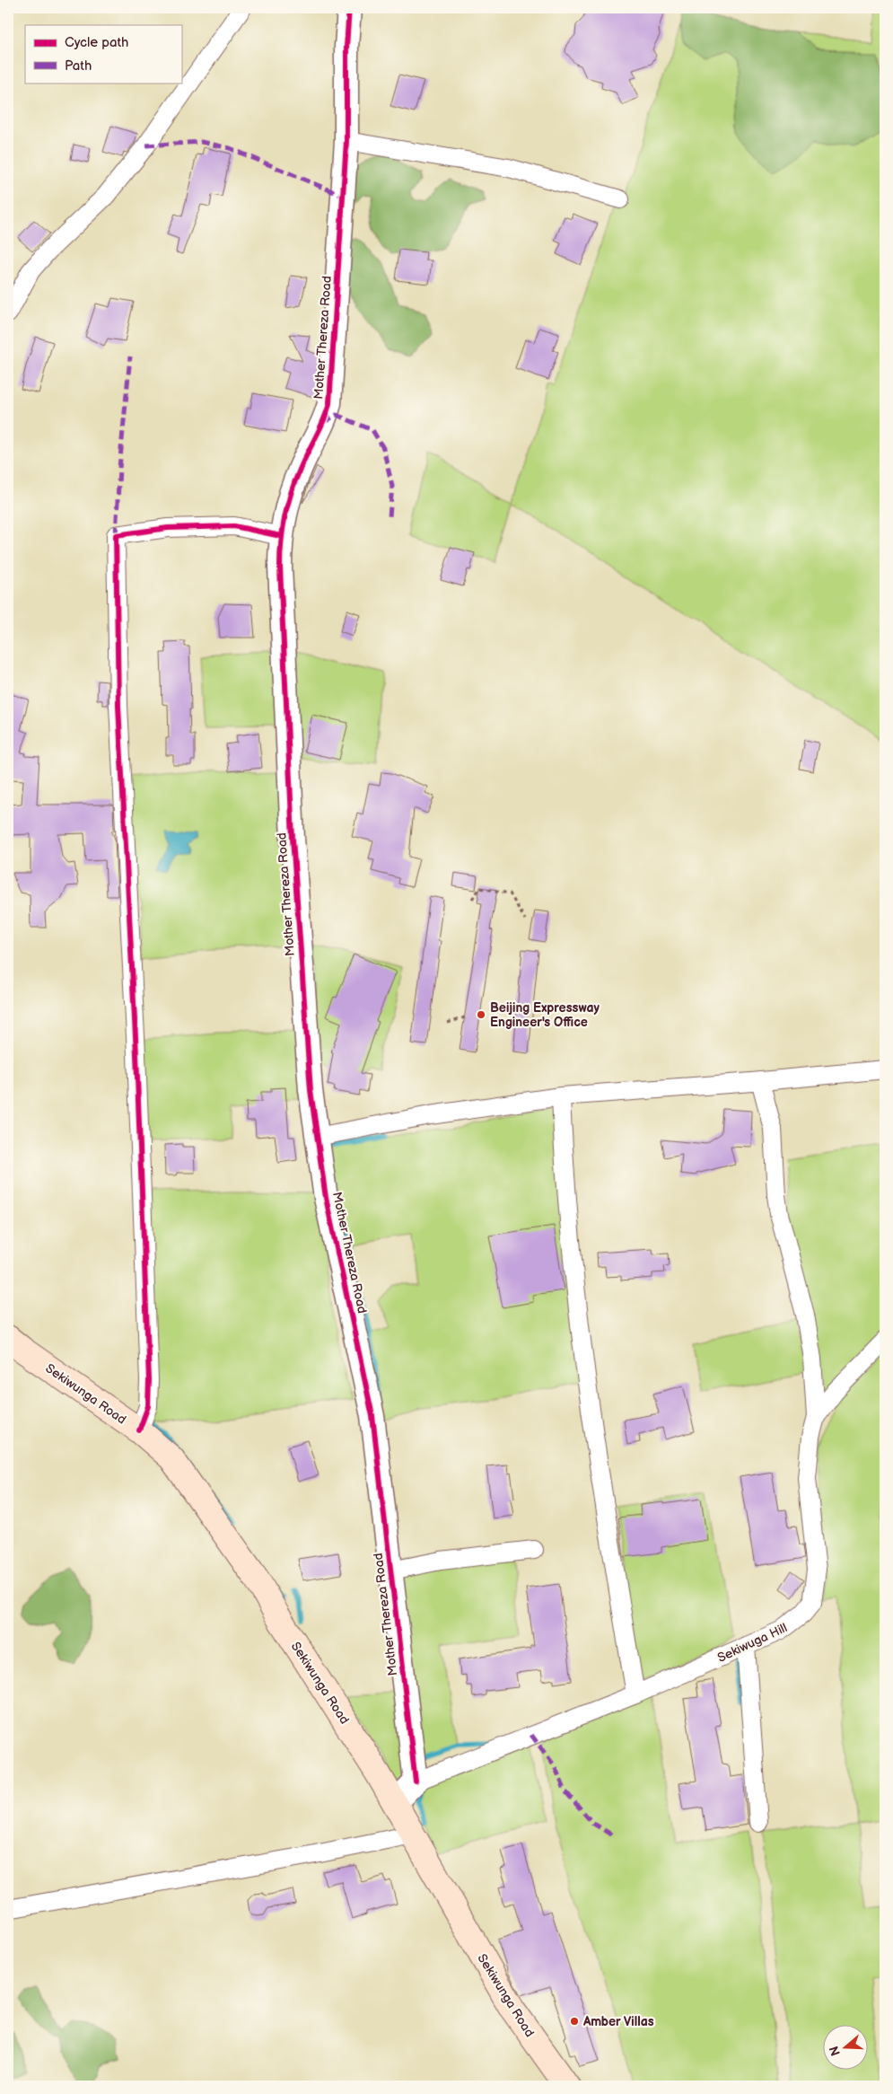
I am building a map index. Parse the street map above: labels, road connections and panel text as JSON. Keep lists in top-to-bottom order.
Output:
{
  "streets": {
    "main road": ["Sekiwunga Road"],
    "street": ["Mother Thereza Road", "Sekiwuga Hill"]
  },
  "crossings": [
    ["Mother Thereza Road", "Sekiwuga Hill"]
  ],
  "places": ["Beijing Expressway Engineer's Office", "Amber Villas"],
  "legend": ["Cycle path", "Path"],
  "north": "left"
}
